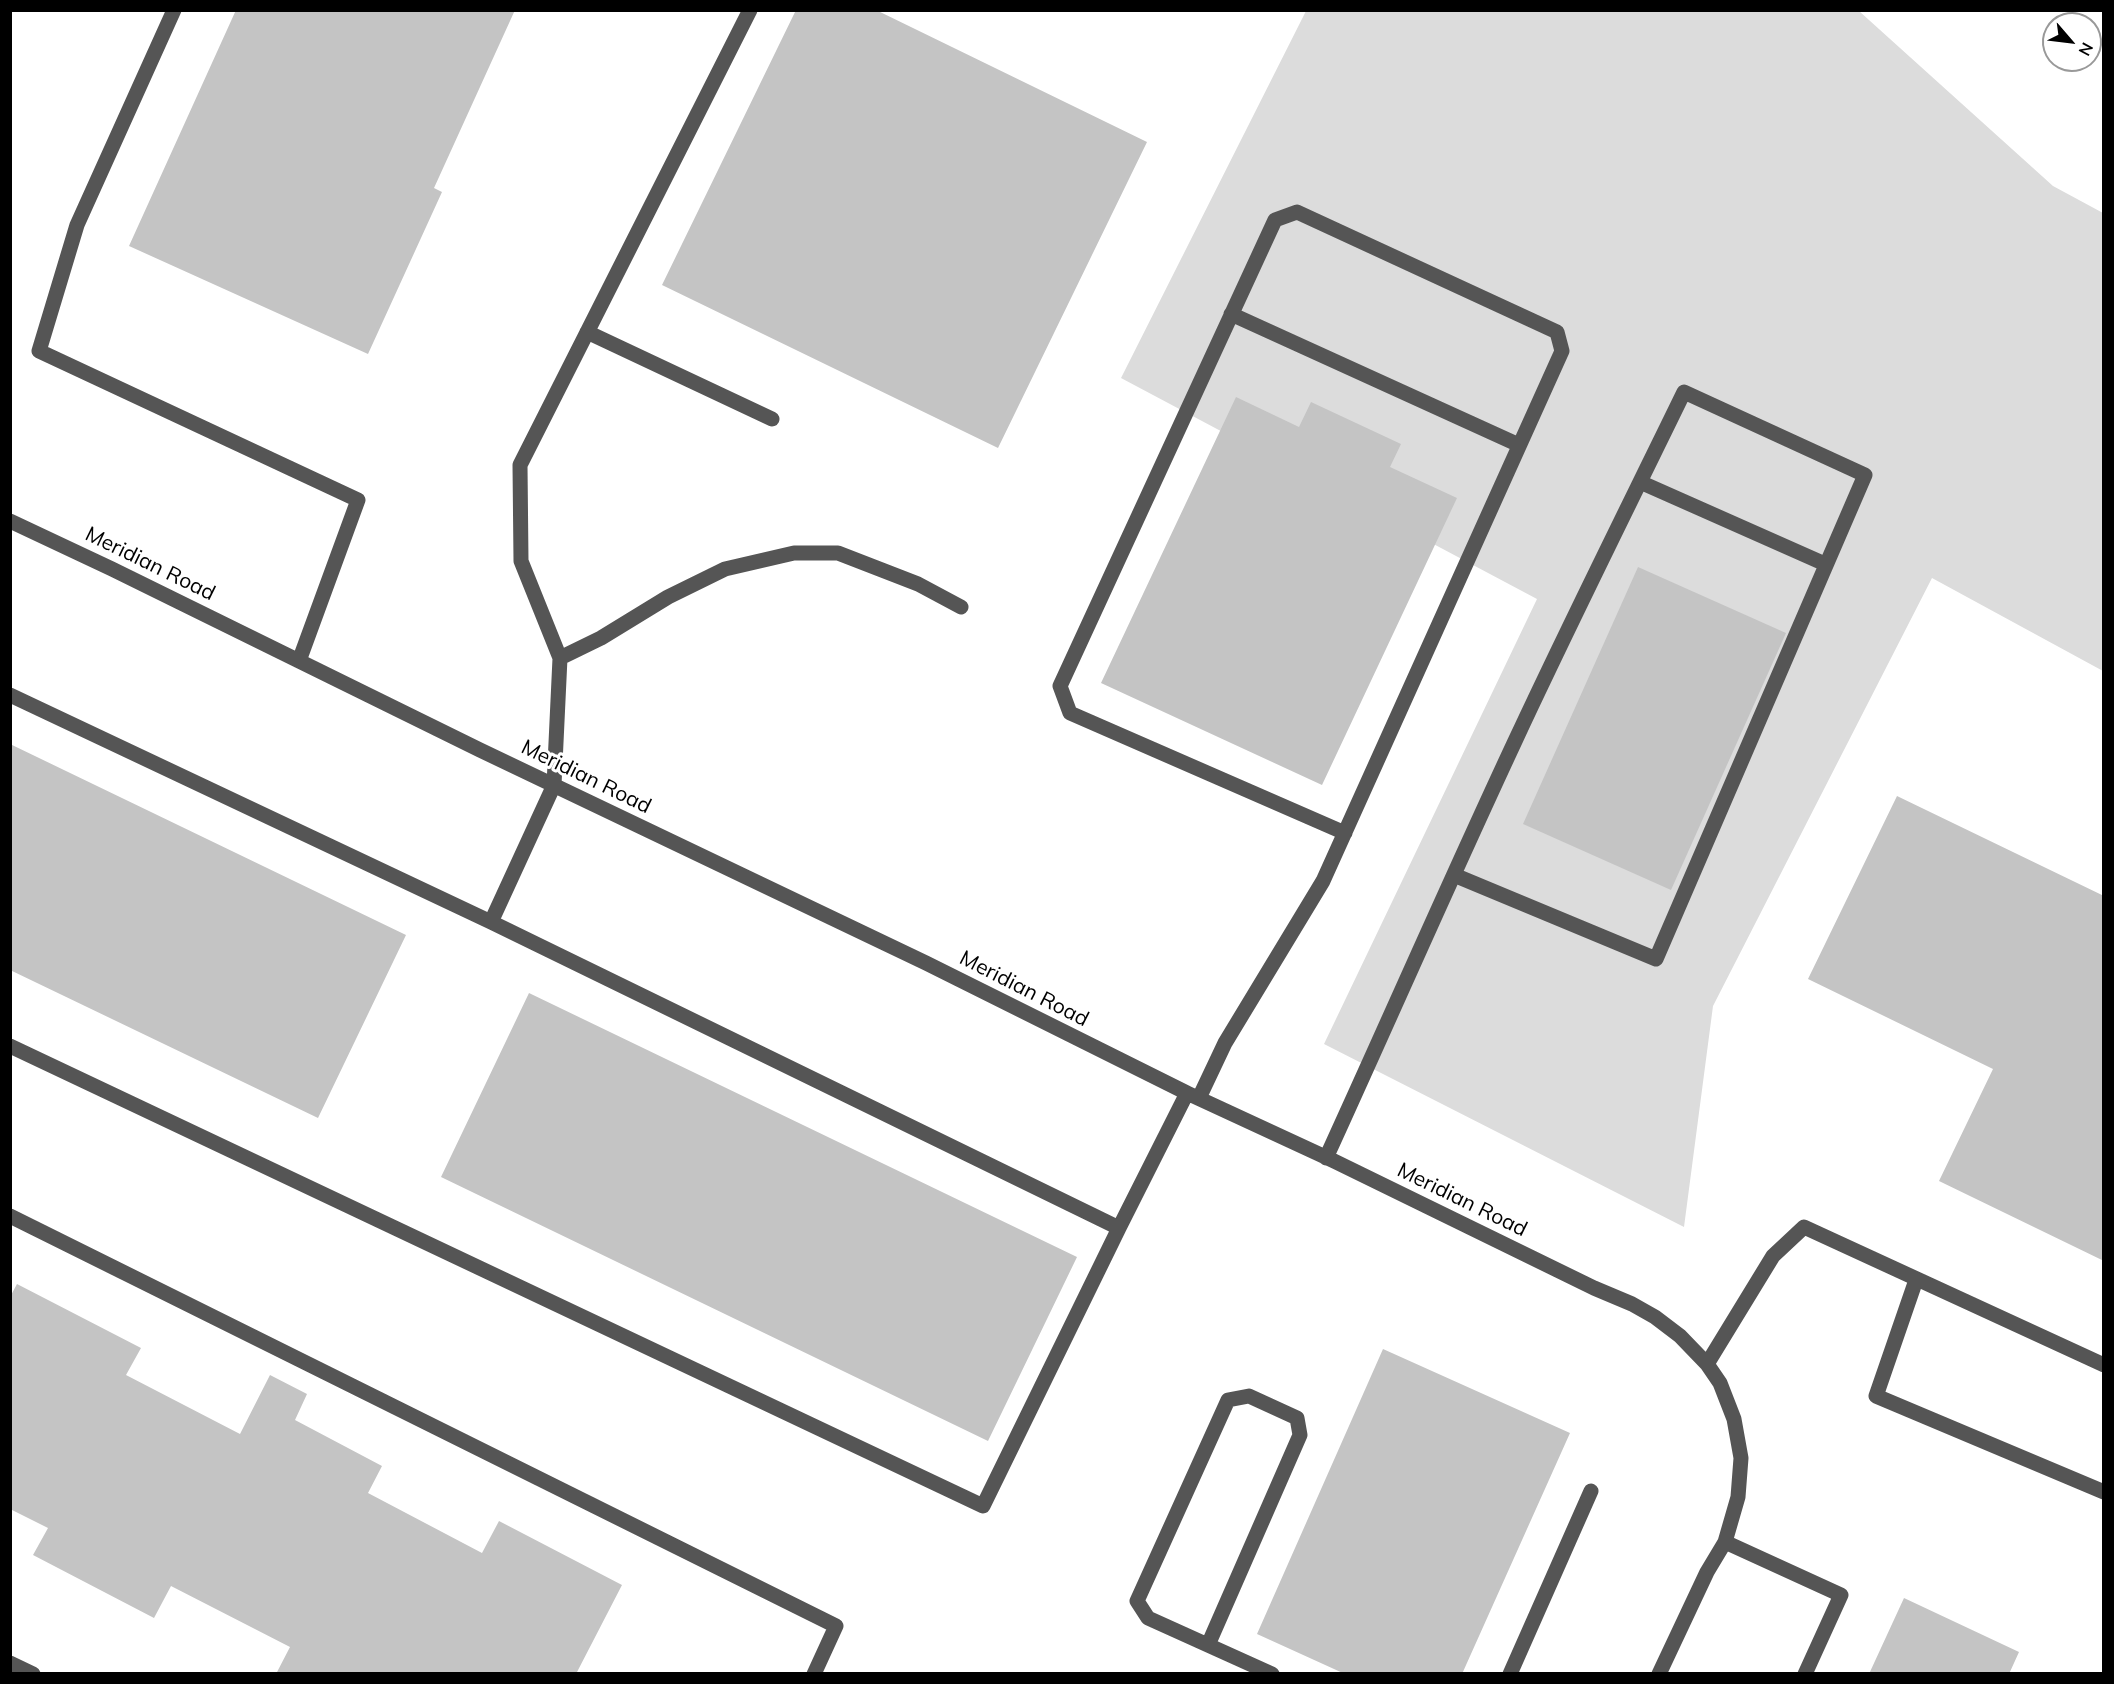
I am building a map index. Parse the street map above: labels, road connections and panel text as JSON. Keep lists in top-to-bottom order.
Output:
{
  "streets": {
    "street": ["Meridian Road"]
  },
  "north": "bottom right"
}
